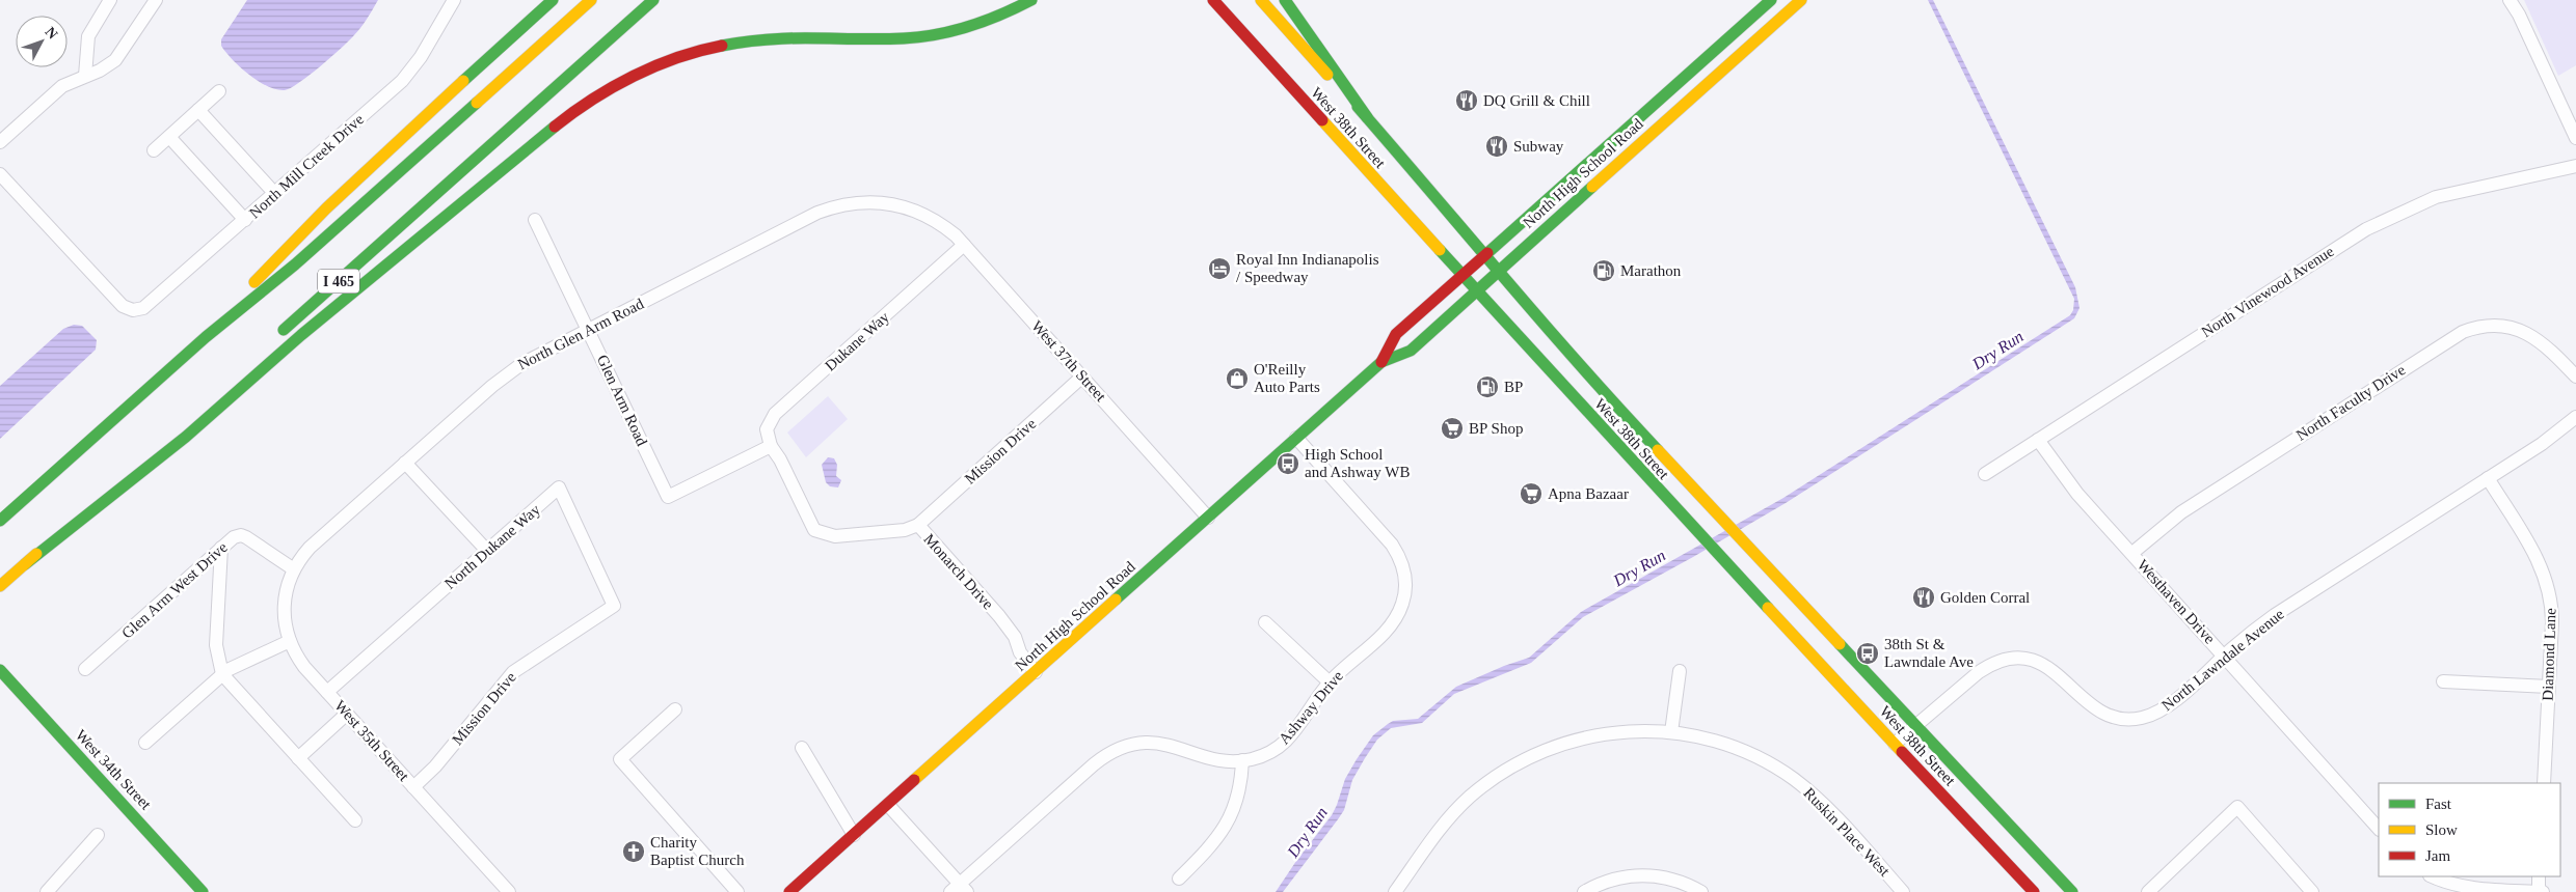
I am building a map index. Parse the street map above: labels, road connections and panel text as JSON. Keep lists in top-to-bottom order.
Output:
{
  "streets": {
    "main road": [
      "West 38th Street",
      "North High School Road",
      "I 465",
      "West 34th Street"
    ],
    "street": [
      "North Mill Creek Drive",
      "North Vinewood Avenue",
      "North Glen Arm Road",
      "Dukane Way",
      "West 37th Street",
      "Glen Arm Road",
      "North Faculty Drive",
      "Mission Drive",
      "North Dukane Way",
      "Monarch Drive",
      "Glen Arm West Drive",
      "Westhaven Drive",
      "Diamond Lane",
      "North Lawndale Avenue",
      "Ashway Drive",
      "West 35th Street",
      "Ruskin Place West"
    ]
  },
  "crossings": [
    ["West 38th Street", "North High School Road"],
    ["West 38th Street", "North Lawndale Avenue"],
    ["North High School Road", "West 37th Street"],
    ["North High School Road", "Monarch Drive"],
    ["North High School Road", "Ashway Drive"],
    ["North Vinewood Avenue", "Westhaven Drive"],
    ["North Glen Arm Road", "West 37th Street"],
    ["North Glen Arm Road", "Glen Arm Road"],
    ["North Glen Arm Road", "Glen Arm West Drive"],
    ["North Glen Arm Road", "West 35th Street"],
    ["Dukane Way", "West 37th Street"],
    ["Dukane Way", "Glen Arm Road"],
    ["Dukane Way", "Monarch Drive"],
    ["West 37th Street", "Mission Drive"],
    ["Glen Arm Road", "Monarch Drive"],
    ["North Faculty Drive", "Westhaven Drive"],
    ["Mission Drive", "North Dukane Way"],
    ["Mission Drive", "Monarch Drive"],
    ["Mission Drive", "West 35th Street"],
    ["North Dukane Way", "West 35th Street"],
    ["Glen Arm West Drive", "West 35th Street"],
    ["Westhaven Drive", "North Lawndale Avenue"],
    ["Diamond Lane", "North Lawndale Avenue"]
  ],
  "water": ["Dry Run"],
  "places": {
    "restaurant": ["DQ Grill & Chill", "Subway", "Golden Corral"],
    "hotel": ["Royal Inn Indianapolis / Speedway"],
    "fuel station": ["Marathon", "BP"],
    "shop": ["O'Reilly Auto Parts"],
    "supermarket": ["BP Shop", "Apna Bazaar"],
    "bus stop": ["High School and Ashway WB", "38th St & Lawndale Ave"],
    "church": ["Charity Baptist Church"]
  },
  "legend": ["Fast", "Slow", "Jam"],
  "north": "top right"
}
